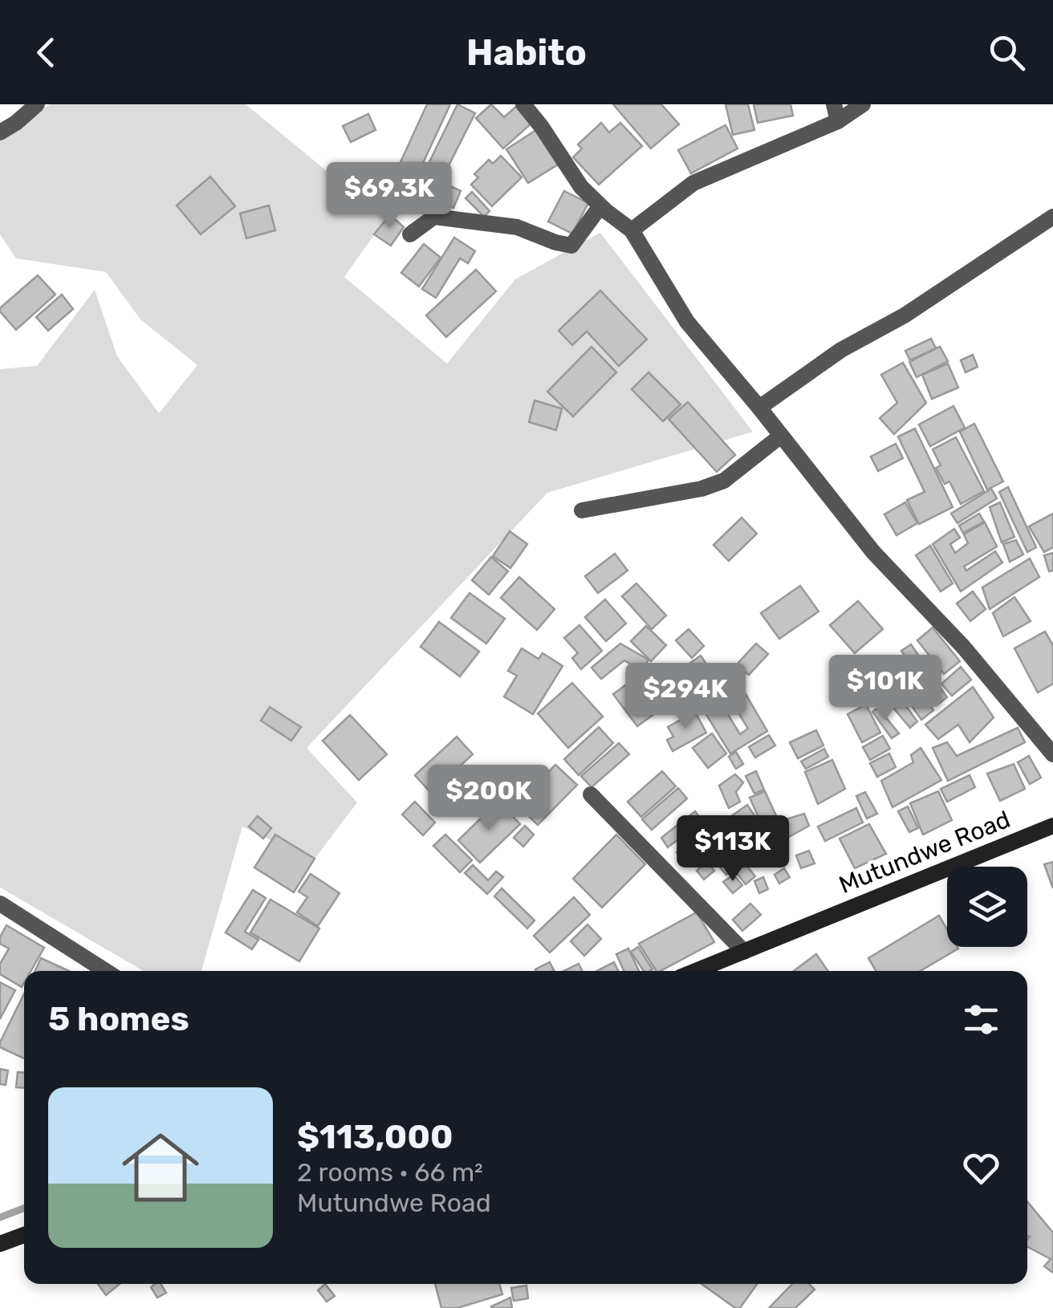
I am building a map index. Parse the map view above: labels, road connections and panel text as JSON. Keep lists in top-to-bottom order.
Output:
{
  "streets": {
    "main road": ["Mutundwe Road"]
  },
  "page": {
    "header": "Habito",
    "price": [
      "$69.3K",
      "$101K",
      "$294K",
      "$200K",
      "$113K"
    ],
    "heading": "5 homes",
    "list": [
      {
        "name": "$113,000",
        "note": "2 rooms · 66 m² · Mutundwe Road"
      }
    ]
  }
}
